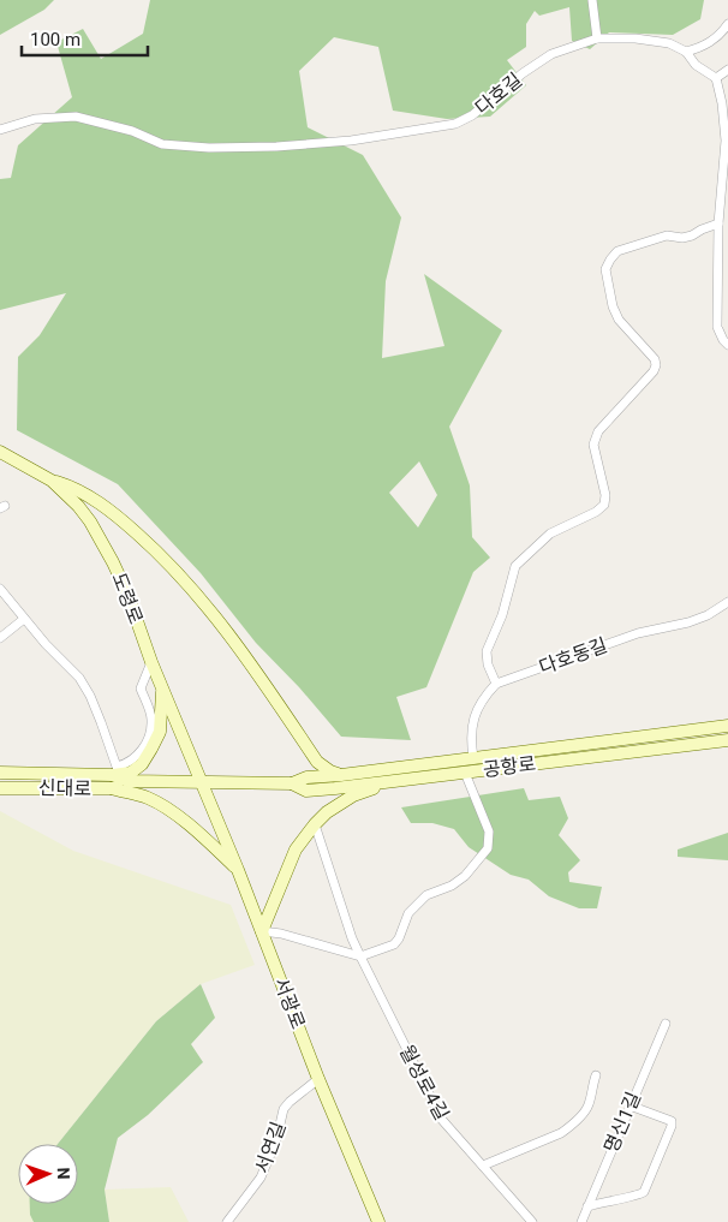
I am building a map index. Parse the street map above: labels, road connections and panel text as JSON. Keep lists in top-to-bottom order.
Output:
{
  "streets": {
    "main road": [
      "도령로",
      "공항로",
      "신대로",
      "서광로"
    ],
    "street": [
      "다호길",
      "다호동길",
      "월성로4길",
      "명신1길",
      "서연길"
    ]
  },
  "crossings": [
    ["도령로", "공항로"],
    ["도령로", "신대로"],
    ["도령로", "서광로"],
    ["공항로", "신대로"],
    ["공항로", "서광로"],
    ["신대로", "서광로"],
    ["서광로", "서연길"]
  ],
  "scale_bar": "100 m",
  "north": "right"
}
